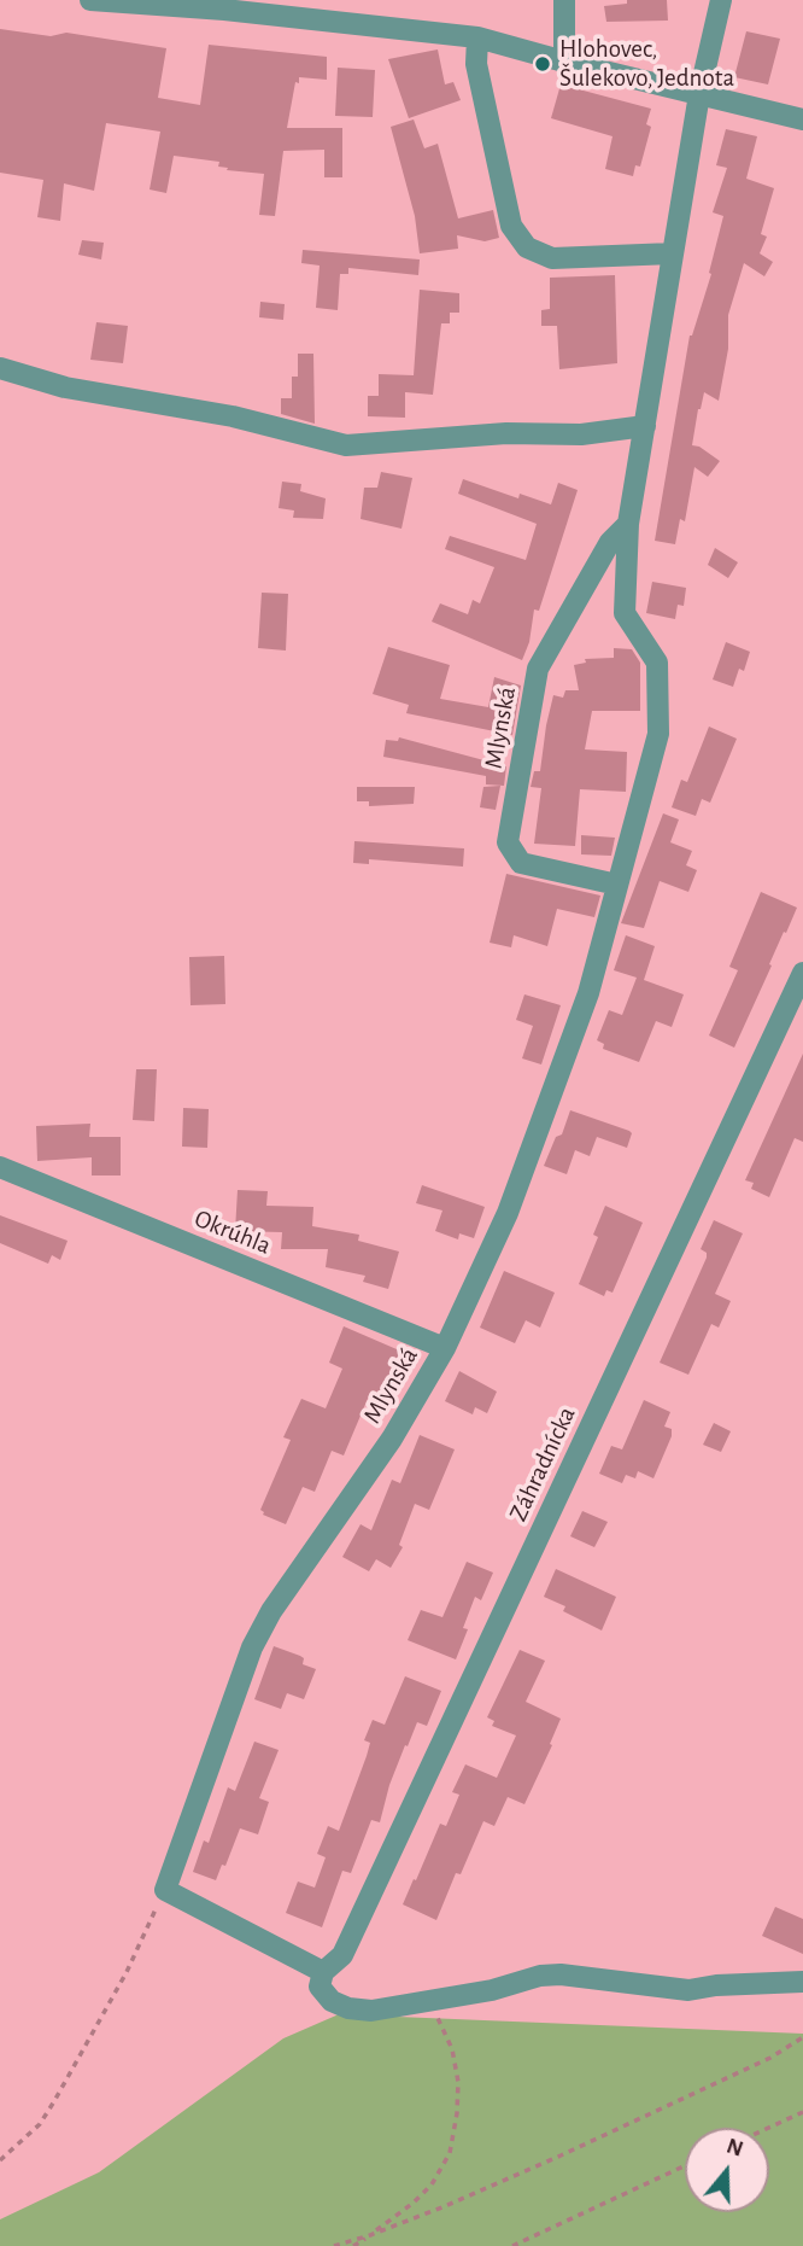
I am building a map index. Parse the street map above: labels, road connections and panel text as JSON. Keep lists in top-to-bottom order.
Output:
{
  "streets": {
    "street": ["Mlynská", "Okrúhla", "Záhradnícka"]
  },
  "crossings": [
    ["Mlynská", "Okrúhla"]
  ],
  "places": ["Hlohovec, Šulekovo, Jednota"],
  "north": "top"
}
